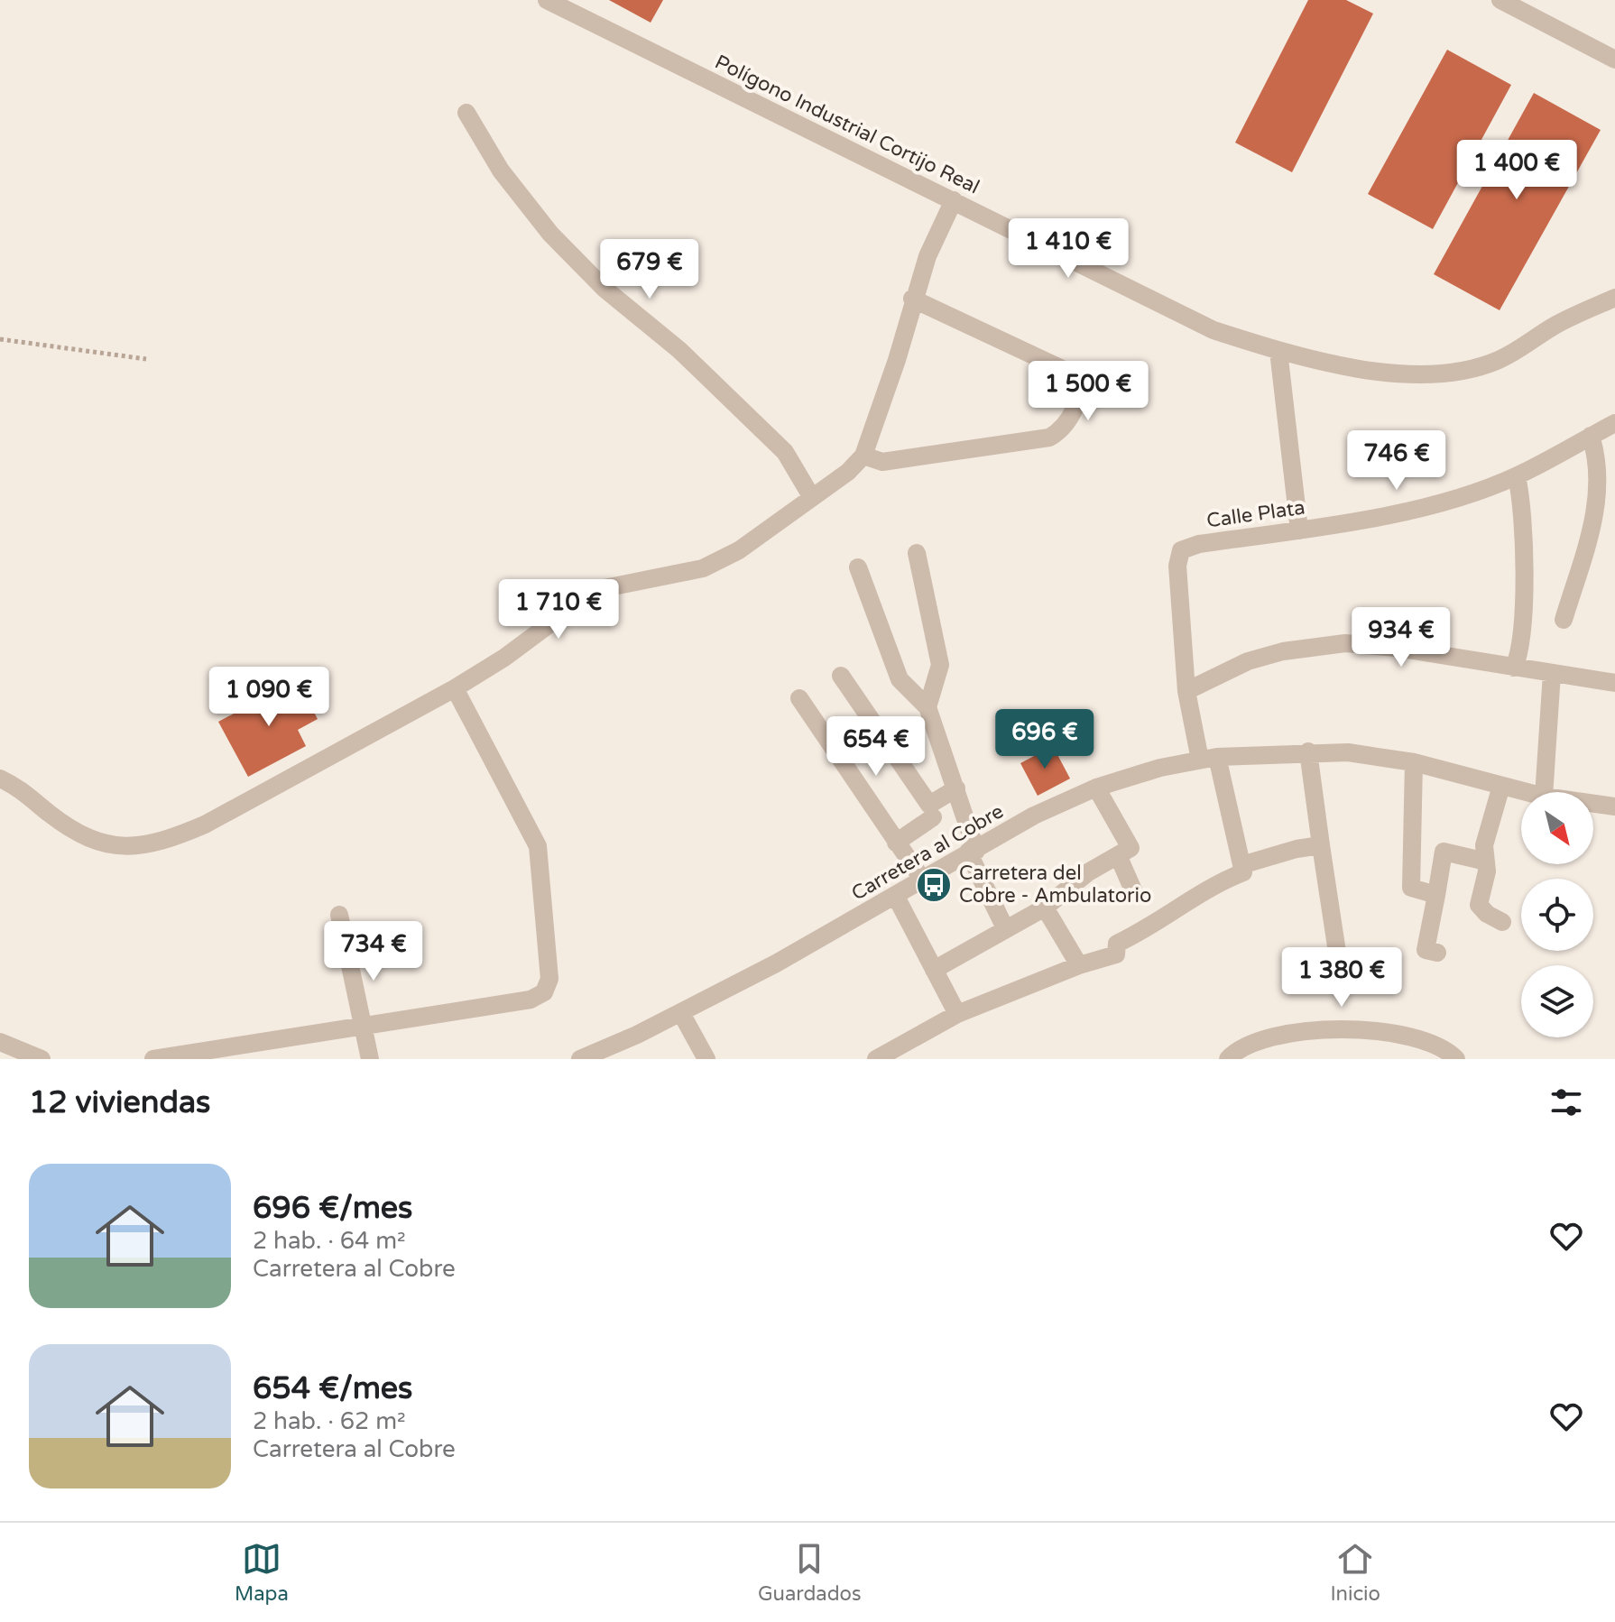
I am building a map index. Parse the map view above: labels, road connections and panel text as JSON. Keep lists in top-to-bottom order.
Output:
{
  "streets": {
    "street": ["Polígono Industrial Cortijo Real", "Calle Plata", "Carretera al Cobre"]
  },
  "crossings": [
    ["Calle Plata", "Carretera al Cobre"]
  ],
  "places": {
    "bus stop": ["Carretera del Cobre - Ambulatorio"]
  },
  "north": "bottom right",
  "page": {
    "price": [
      "1 400 €",
      "1 410 €",
      "679 €",
      "1 500 €",
      "746 €",
      "1 710 €",
      "934 €",
      "1 090 €",
      "696 €",
      "654 €",
      "734 €",
      "1 380 €"
    ],
    "heading": "12 viviendas",
    "list": [
      {
        "name": "696 €/mes",
        "note": "2 hab. · 64 m² · Carretera al Cobre"
      },
      {
        "name": "654 €/mes",
        "note": "2 hab. · 62 m² · Carretera al Cobre"
      }
    ],
    "tabs": ["Mapa", "Guardados", "Inicio"]
  }
}
